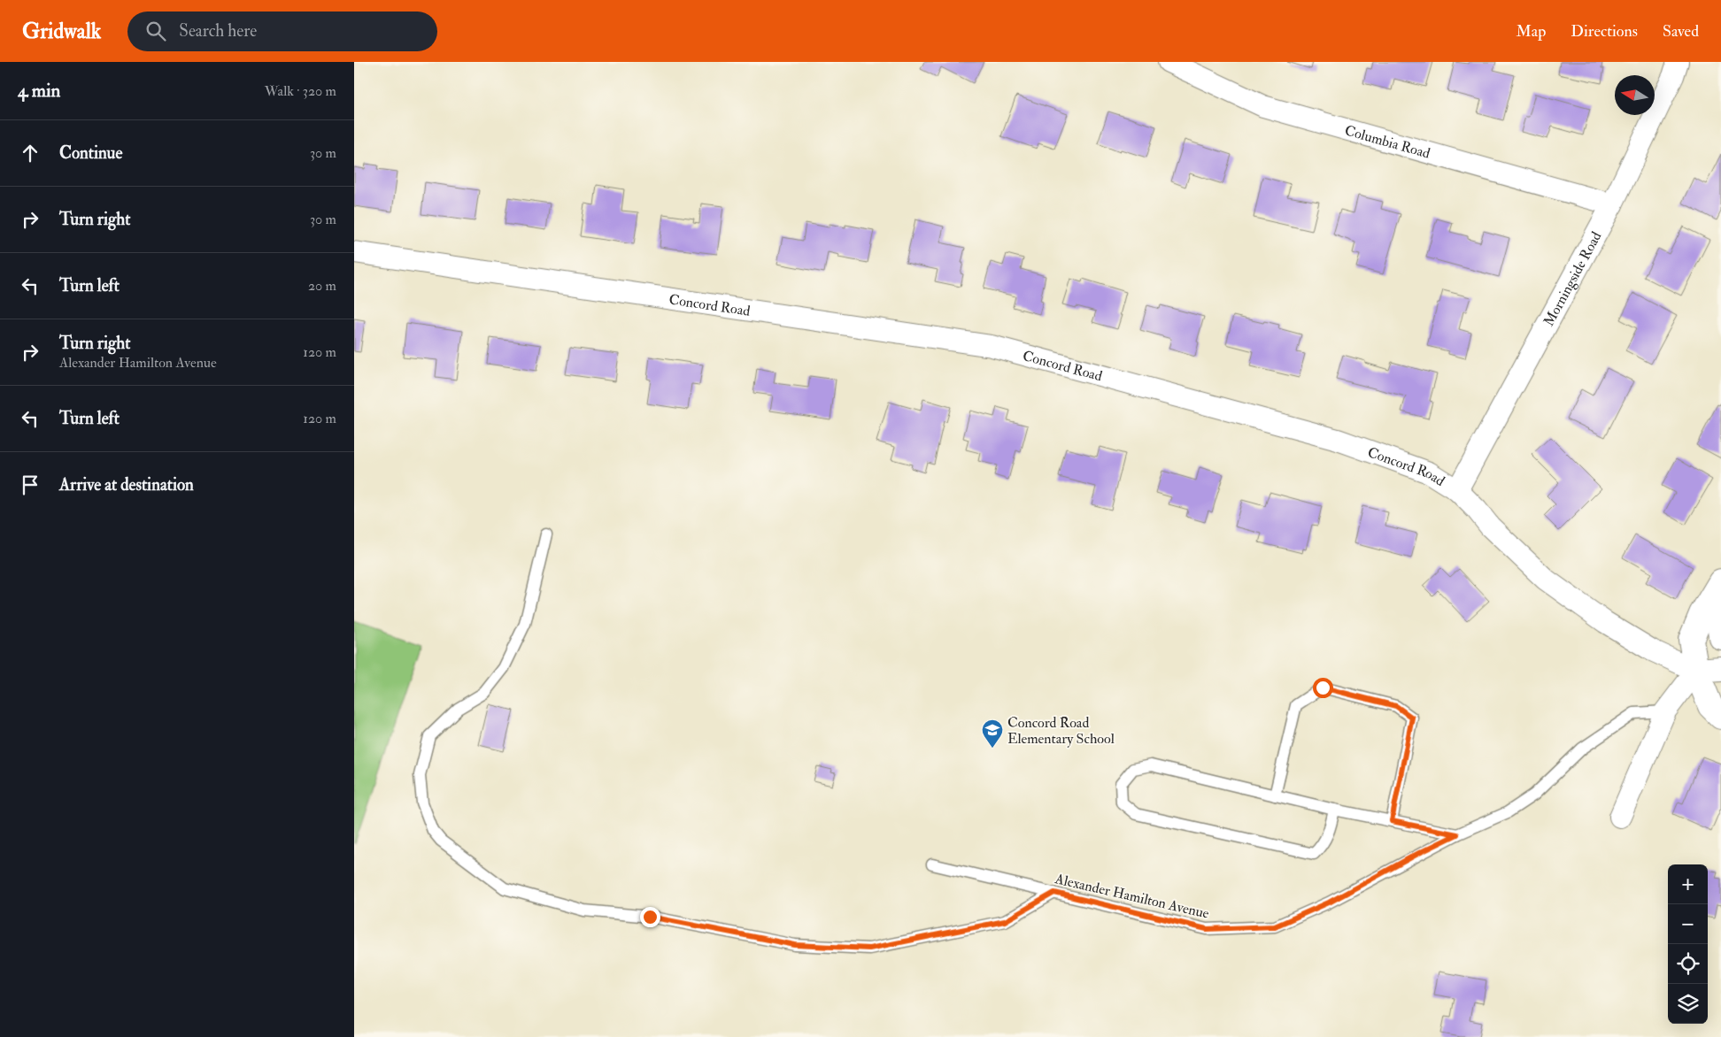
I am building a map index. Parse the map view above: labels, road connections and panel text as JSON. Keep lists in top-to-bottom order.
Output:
{
  "streets": {
    "street": ["Columbia Road", "Morningside Road", "Concord Road"],
    "lane": ["Alexander Hamilton Avenue"]
  },
  "crossings": [
    ["Columbia Road", "Morningside Road"],
    ["Morningside Road", "Concord Road"]
  ],
  "places": {
    "school or university": ["Concord Road Elementary School"]
  },
  "north": "left",
  "page": {
    "header": "Gridwalk",
    "search": "Search here",
    "nav": ["Map", "Directions", "Saved"],
    "heading": ["4 min", "Walk · 320 m"],
    "list": [
      ["Continue", "30 m"],
      ["Turn right", "30 m"],
      ["Turn left", "20 m"],
      ["Turn right", "Alexander Hamilton Avenue", "120 m"],
      ["Turn left", "120 m"],
      "Arrive at destination"
    ],
    "map_buttons": ["+", "−"]
  }
}
